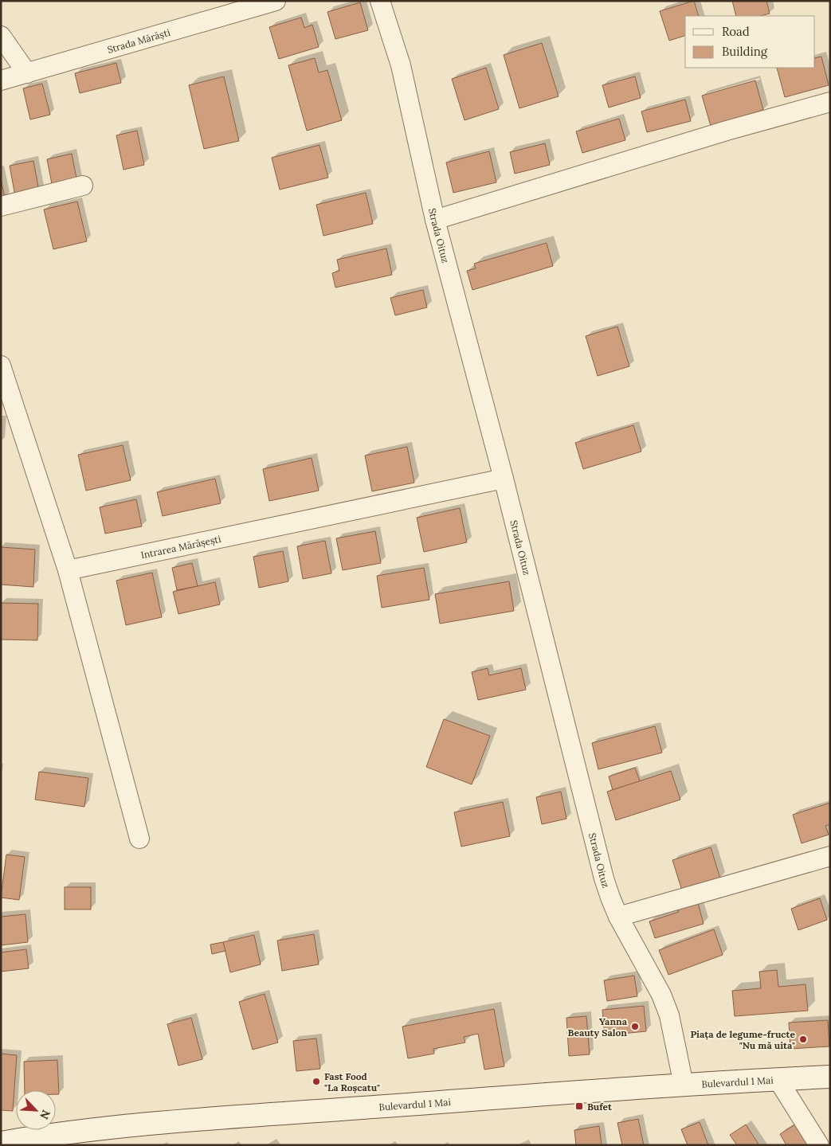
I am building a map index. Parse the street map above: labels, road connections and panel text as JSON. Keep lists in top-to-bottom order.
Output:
{
  "streets": {
    "main road": ["Bulevardul 1 Mai"],
    "street": ["Strada Mărăști", "Strada Oituz", "Intrarea Mărășești"]
  },
  "crossings": [
    ["Strada Oituz", "Intrarea Mărășești"],
    ["Strada Oituz", "Bulevardul 1 Mai"]
  ],
  "places": {
    "other": ["Yanna Beauty Salon", "Piața de legume-fructe \"Nu mă uita\"", "Fast Food \"La Roșcatu\""],
    "transit": ["Bufet"]
  },
  "legend": ["Road", "Building"],
  "north": "bottom right"
}
